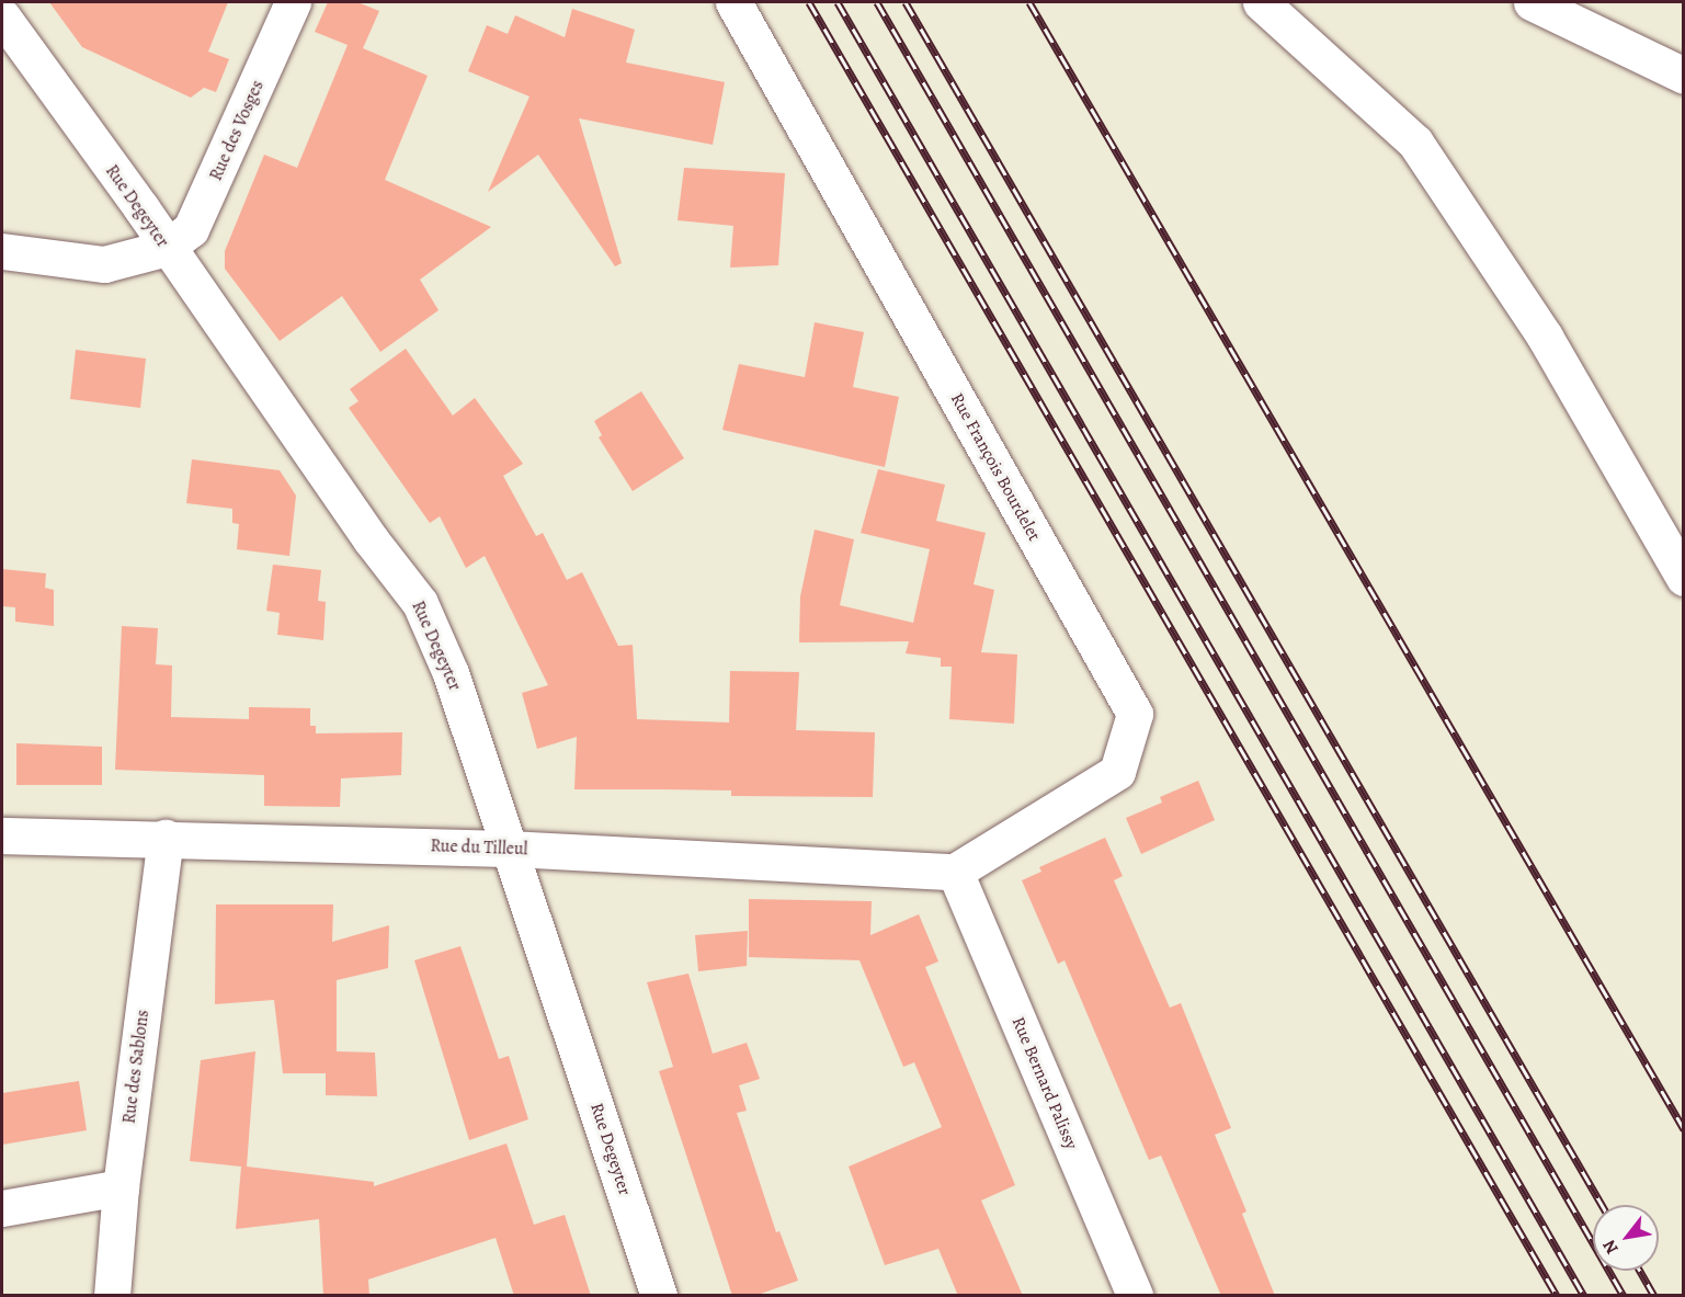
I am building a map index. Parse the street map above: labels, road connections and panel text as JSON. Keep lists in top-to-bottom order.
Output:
{
  "streets": {
    "street": [
      "Rue des Vosges",
      "Rue Degeyter",
      "Rue François Bourdelet",
      "Rue du Tilleul",
      "Rue des Sablons",
      "Rue Bernard Palissy"
    ]
  },
  "crossings": [
    ["Rue des Vosges", "Rue Degeyter"],
    ["Rue Degeyter", "Rue du Tilleul"],
    ["Rue François Bourdelet", "Rue du Tilleul"],
    ["Rue François Bourdelet", "Rue Bernard Palissy"],
    ["Rue du Tilleul", "Rue des Sablons"],
    ["Rue du Tilleul", "Rue Bernard Palissy"]
  ],
  "north": "bottom left"
}
